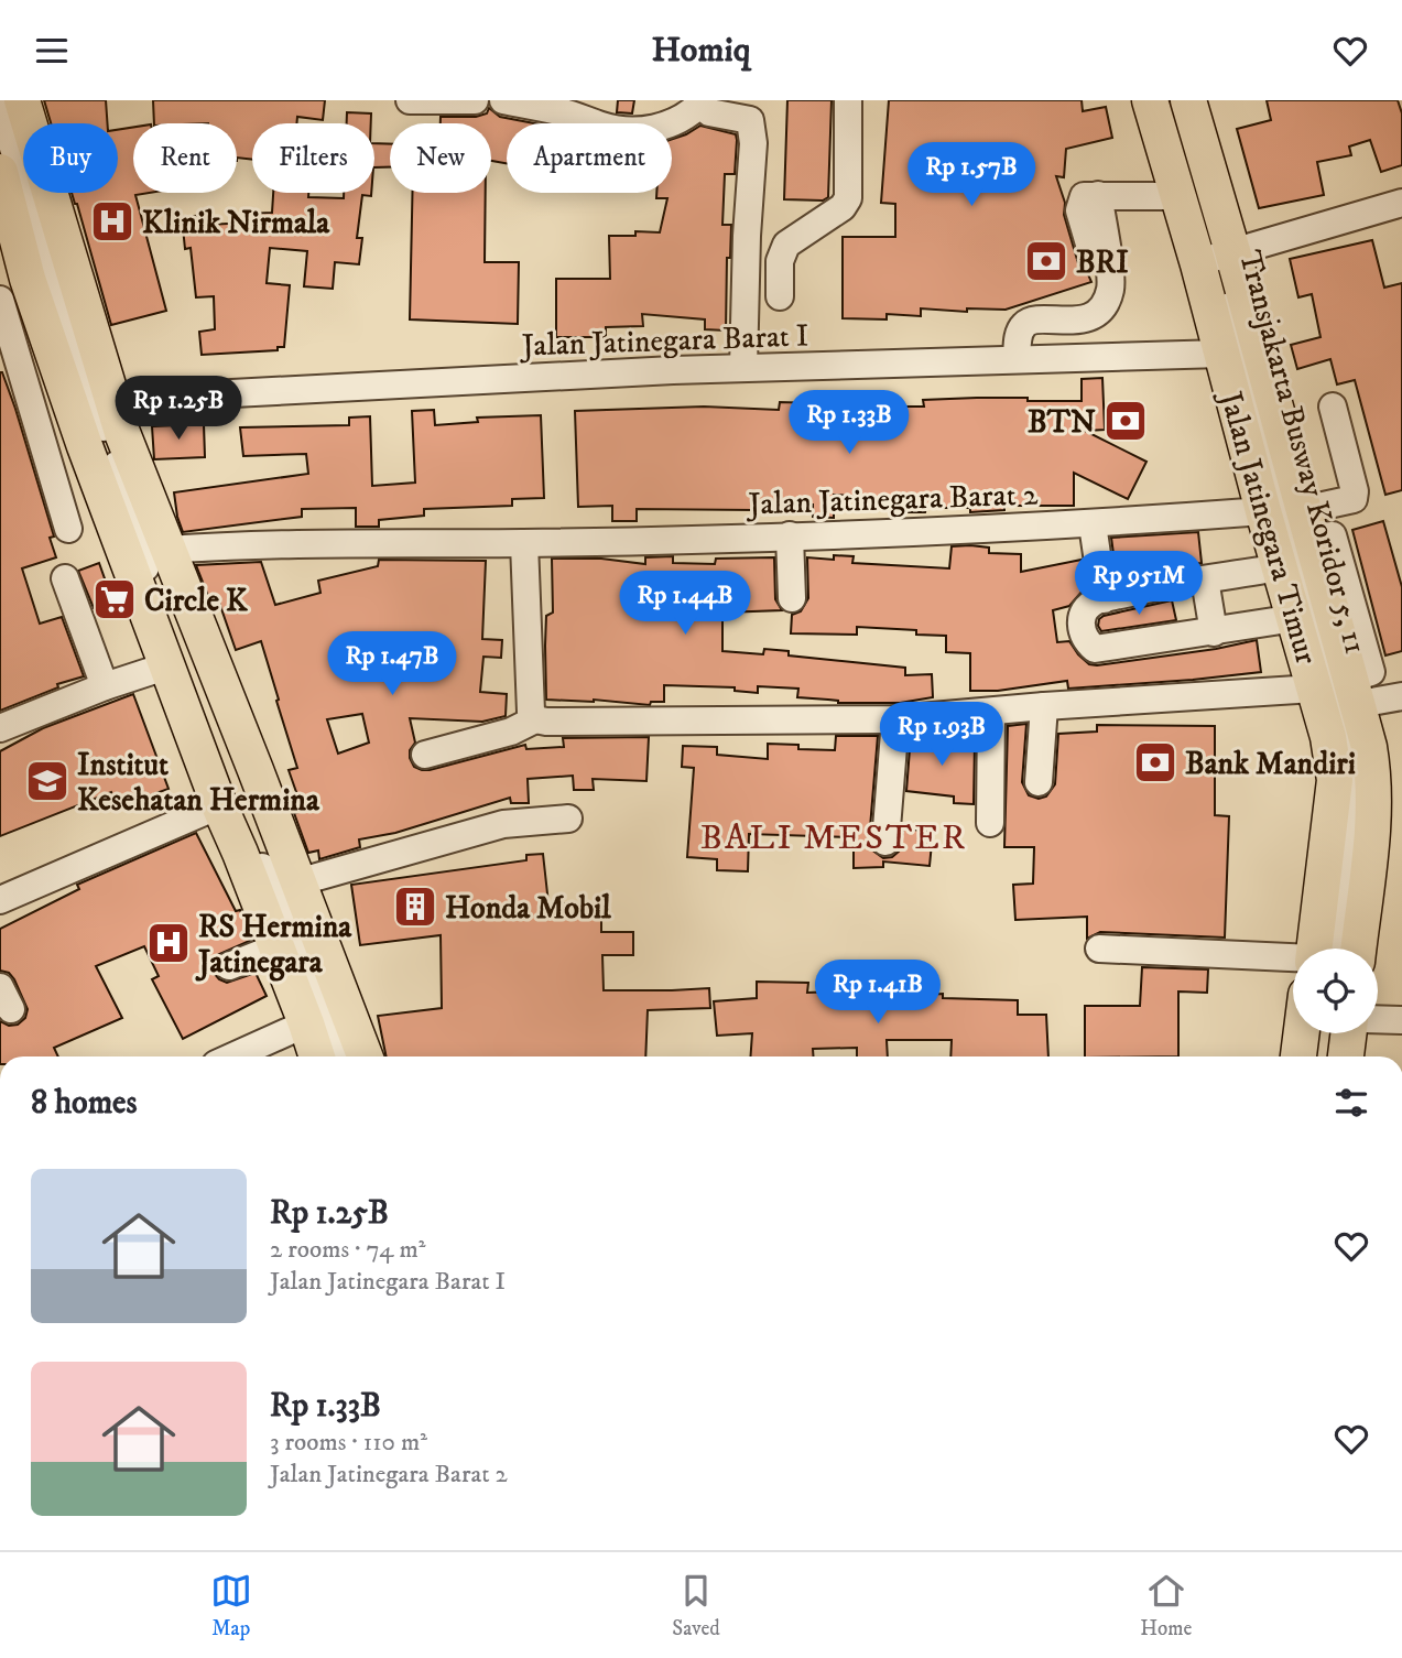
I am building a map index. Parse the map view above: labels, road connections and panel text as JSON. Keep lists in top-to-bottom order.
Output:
{
  "streets": {
    "main road": ["Jalan Jatinegara Timur"],
    "street": ["Jalan Jatinegara Barat I", "Transjakarta Busway Koridor 5, 11", "Jalan Jatinegara Barat 2"]
  },
  "crossings": [
    ["Jalan Jatinegara Barat I", "Jalan Jatinegara Timur"],
    ["Transjakarta Busway Koridor 5, 11", "Jalan Jatinegara Timur"],
    ["Jalan Jatinegara Barat 2", "Jalan Jatinegara Timur"]
  ],
  "districts": ["BALI MESTER"],
  "places": {
    "hospital": ["Klinik Nirmala", "RS Hermina Jatinegara"],
    "bank": ["BRI", "BTN", "Bank Mandiri"],
    "supermarket": ["Circle K"],
    "school or university": ["Institut Kesehatan Hermina"],
    "building": ["Honda Mobil"]
  },
  "page": {
    "header": "Homiq",
    "chip": [
      "Buy",
      "Rent",
      "Filters",
      "New",
      "Apartment"
    ],
    "price": [
      "Rp 1.57B",
      "Rp 1.25B",
      "Rp 1.33B",
      "Rp 951M",
      "Rp 1.44B",
      "Rp 1.47B",
      "Rp 1.93B",
      "Rp 1.41B"
    ],
    "heading": "8 homes",
    "list": [
      {
        "name": "Rp 1.25B",
        "note": "2 rooms · 74 m² · Jalan Jatinegara Barat I"
      },
      {
        "name": "Rp 1.33B",
        "note": "3 rooms · 110 m² · Jalan Jatinegara Barat 2"
      }
    ],
    "tabs": ["Map", "Saved", "Home"]
  }
}
